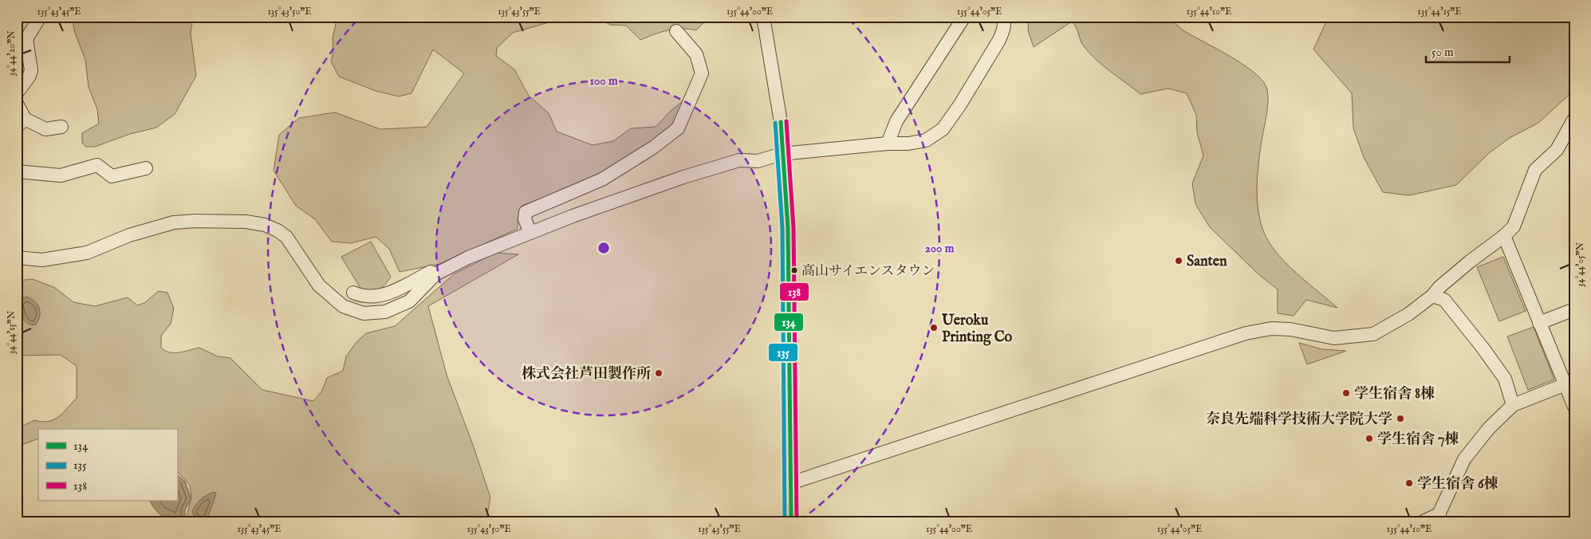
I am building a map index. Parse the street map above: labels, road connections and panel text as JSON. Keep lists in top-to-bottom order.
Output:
{
  "places": [
    "Santen",
    "高山サイエンスタウン",
    "Ueroku Printing Co",
    "株式会社芦田製作所",
    "学生宿舎 8棟",
    "奈良先端科学技術大学院大学",
    "学生宿舎 7棟",
    "学生宿舎 6棟"
  ],
  "lines": ["transit line 138", "transit line 134", "transit line 135"],
  "legend": ["134", "135", "138"],
  "scale_bar": "50 m",
  "coordinates": [
    "135°43'45\"E",
    "135°43'50\"E",
    "135°43'55\"E",
    "135°44'00\"E",
    "135°44'05\"E",
    "135°44'10\"E",
    "135°44'15\"E",
    "34°44'20\"N",
    "34°44'05\"N",
    "34°44'15\"N"
  ],
  "rings": ["100 m", "200 m"]
}
